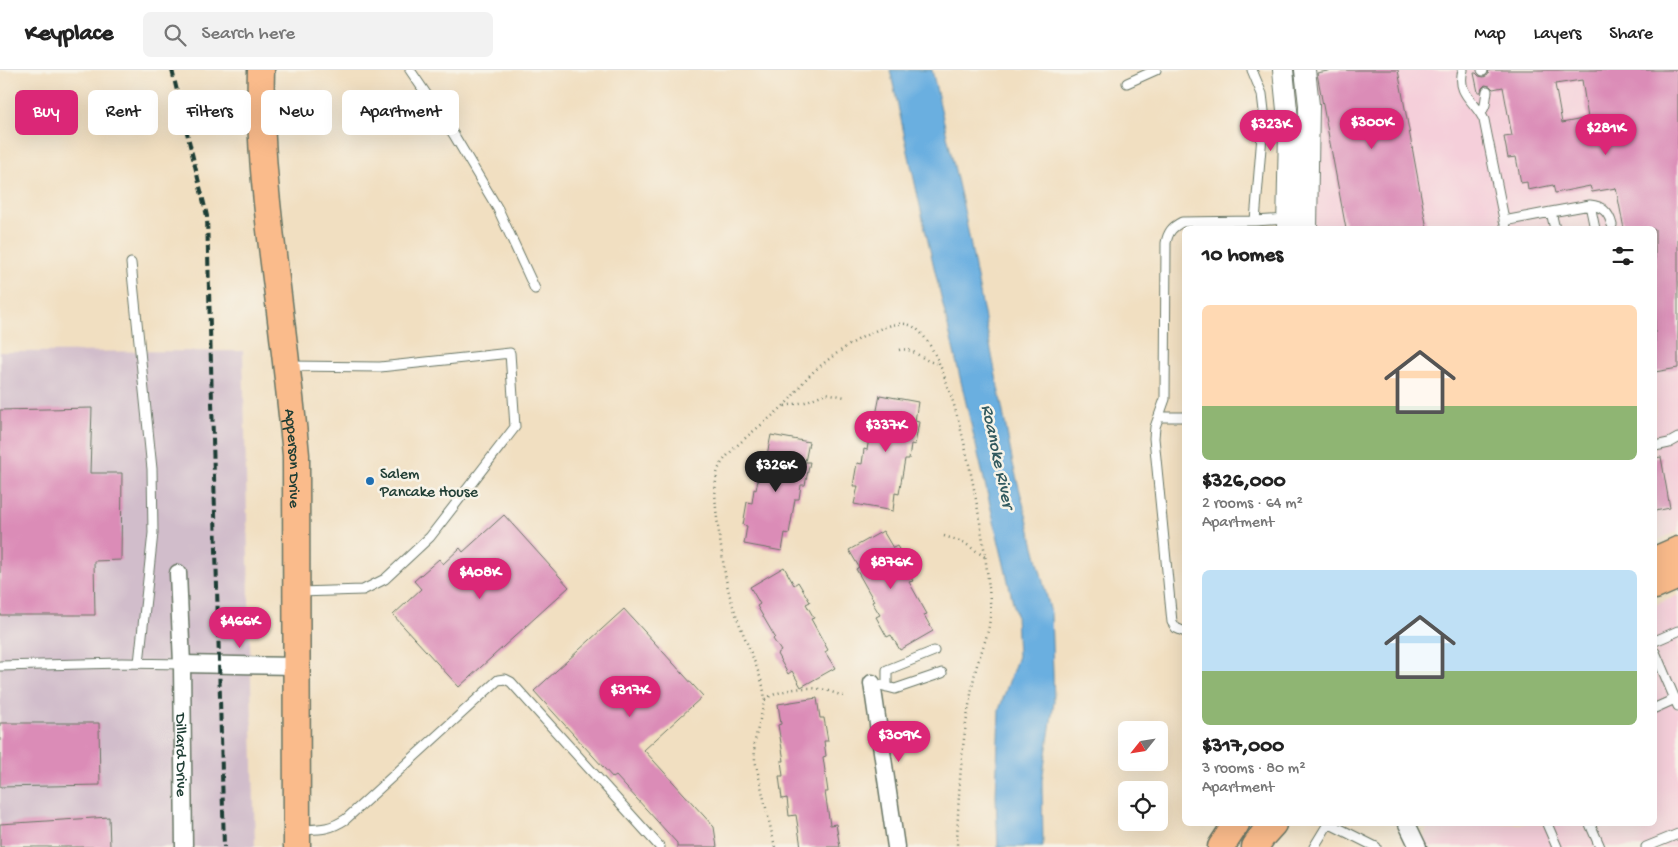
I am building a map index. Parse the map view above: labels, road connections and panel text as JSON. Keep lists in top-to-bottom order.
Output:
{
  "streets": {
    "main road": ["Apperson Drive"],
    "street": ["Dillard Drive"]
  },
  "water": ["Roanoke River"],
  "places": ["Salem Pancake House"],
  "north": "bottom left",
  "page": {
    "header": "Keyplace",
    "search": "Search here",
    "nav": ["Map", "Layers", "Share"],
    "chip": [
      "Buy",
      "Rent",
      "Filters",
      "New",
      "Apartment"
    ],
    "price": [
      "$300K",
      "$323K",
      "$281K",
      "$337K",
      "$326K",
      "$876K",
      "$408K",
      "$466K",
      "$317K",
      "$309K"
    ],
    "heading": "10 homes",
    "list": [
      {
        "name": "$326,000",
        "note": "2 rooms · 64 m² · Apartment"
      },
      {
        "name": "$317,000",
        "note": "3 rooms · 80 m² · Apartment"
      }
    ]
  }
}
